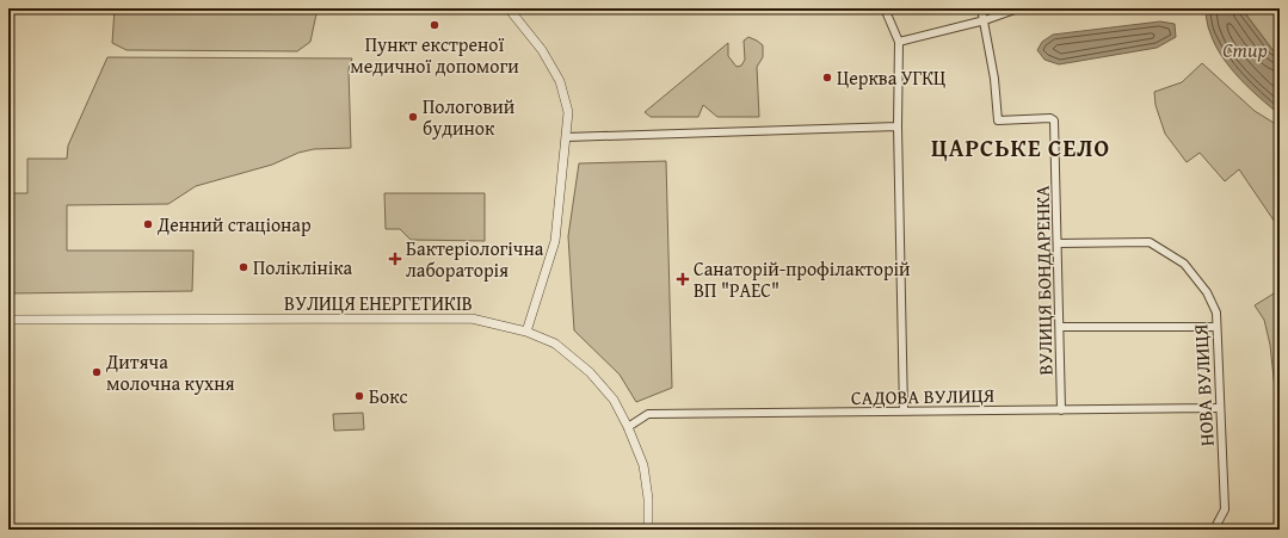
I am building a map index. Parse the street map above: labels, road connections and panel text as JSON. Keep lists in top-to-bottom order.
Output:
{
  "streets": {
    "street": [
      "ВУЛИЦЯ БОНДАРЕНКА",
      "ВУЛИЦЯ ЕНЕРГЕТИКІВ",
      "НОВА ВУЛИЦЯ",
      "САДОВА ВУЛИЦЯ"
    ]
  },
  "crossings": [
    ["ВУЛИЦЯ БОНДАРЕНКА", "НОВА ВУЛИЦЯ"],
    ["ВУЛИЦЯ БОНДАРЕНКА", "САДОВА ВУЛИЦЯ"],
    ["ВУЛИЦЯ ЕНЕРГЕТИКІВ", "САДОВА ВУЛИЦЯ"],
    ["НОВА ВУЛИЦЯ", "САДОВА ВУЛИЦЯ"]
  ],
  "districts": ["ЦАРСЬКЕ СЕЛО"],
  "water": ["Стир"],
  "places": {
    "other": [
      "Пункт екстреної медичної допомоги",
      "Церква УГКЦ",
      "Пологовий будинок",
      "Денний стаціонар",
      "Поліклініка",
      "Дитяча молочна кухня",
      "Бокс"
    ],
    "health": ["Бактеріологічна лабораторія", "Санаторій-профілакторій ВП \"РАЕС\""]
  }
}
